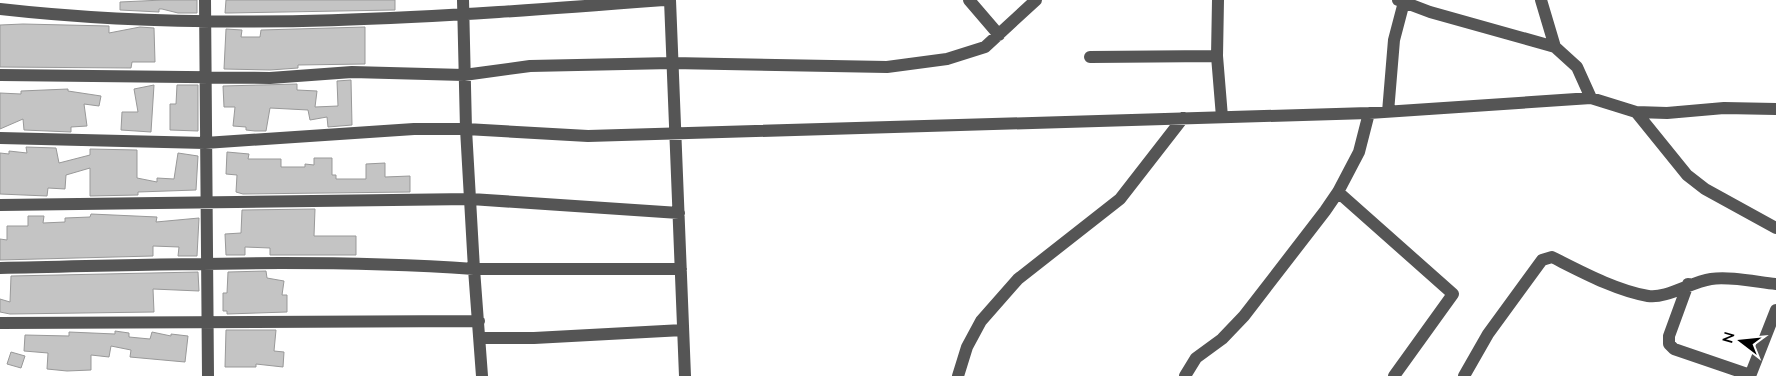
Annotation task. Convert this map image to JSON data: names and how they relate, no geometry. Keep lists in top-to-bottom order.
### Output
{
  "north": "left"
}
